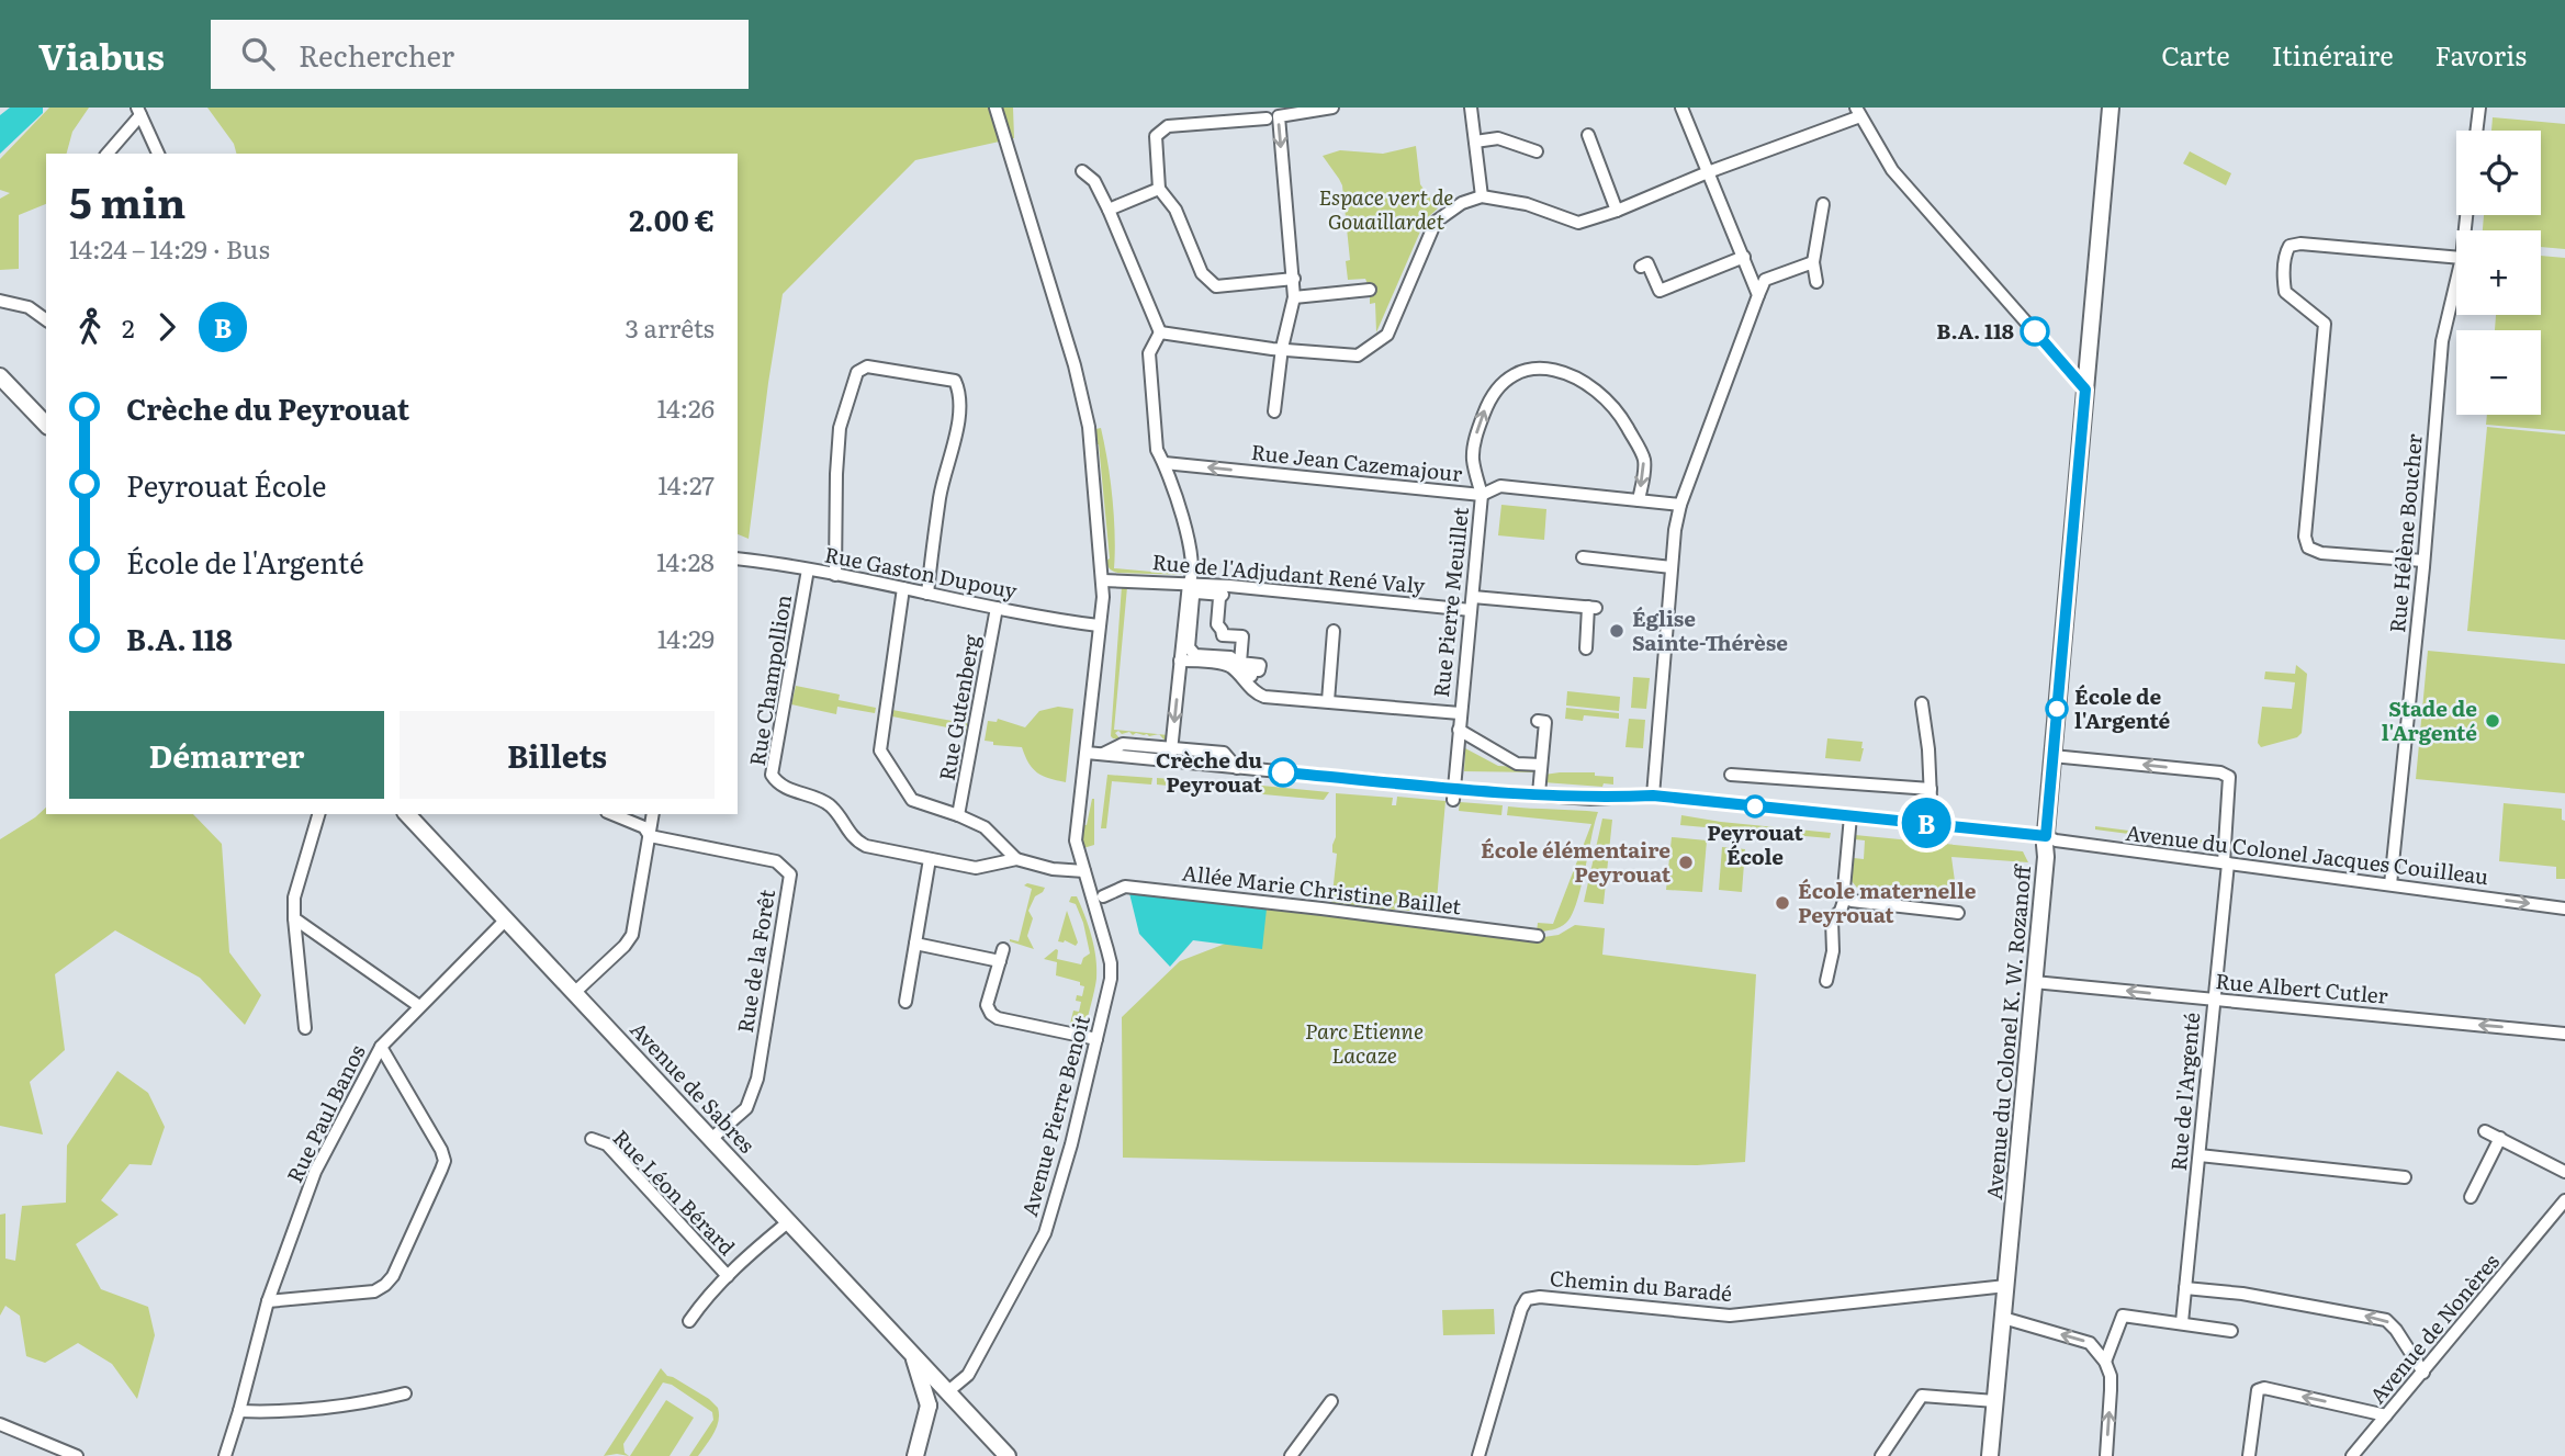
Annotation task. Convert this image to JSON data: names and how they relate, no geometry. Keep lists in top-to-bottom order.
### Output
{
  "streets": {
    "street": [
      "Rue Jean Cazemajour",
      "Rue Hélène Boucher",
      "Rue Gaston Dupouy",
      "Rue de l'Adjudant René Valy",
      "Rue Pierre Meuillet",
      "Rue Champollion",
      "Rue Gutenberg",
      "Avenue du Colonel Jacques Couilleau",
      "Allée Marie Christine Baillet",
      "Rue de la Forêt",
      "Rue Albert Cutler",
      "Avenue du Colonel K. W. Rozanoff",
      "Avenue de Sabres",
      "Rue de l'Argenté",
      "Rue Paul Banos",
      "Avenue Pierre Benoit",
      "Rue Léon Bérard",
      "Chemin du Baradé",
      "Avenue de Nonères"
    ]
  },
  "crossings": [
    ["Rue Jean Cazemajour", "Rue Pierre Meuillet"],
    ["Rue Hélène Boucher", "Avenue du Colonel Jacques Couilleau"],
    ["Rue Gaston Dupouy", "Rue Champollion"],
    ["Rue Gaston Dupouy", "Rue Gutenberg"],
    ["Rue Gaston Dupouy", "Avenue Pierre Benoit"],
    ["Rue de l'Adjudant René Valy", "Rue Pierre Meuillet"],
    ["Rue de l'Adjudant René Valy", "Avenue Pierre Benoit"],
    ["Rue Pierre Meuillet", "Avenue du Colonel Jacques Couilleau"],
    ["Rue Champollion", "Avenue Pierre Benoit"],
    ["Avenue du Colonel Jacques Couilleau", "Avenue du Colonel K. W. Rozanoff"],
    ["Avenue du Colonel Jacques Couilleau", "Rue de l'Argenté"],
    ["Avenue du Colonel Jacques Couilleau", "Avenue Pierre Benoit"],
    ["Rue de la Forêt", "Avenue de Sabres"],
    ["Rue Albert Cutler", "Avenue du Colonel K. W. Rozanoff"],
    ["Rue Albert Cutler", "Rue de l'Argenté"],
    ["Avenue du Colonel K. W. Rozanoff", "Rue de l'Argenté"],
    ["Avenue du Colonel K. W. Rozanoff", "Chemin du Baradé"],
    ["Avenue de Sabres", "Rue Paul Banos"],
    ["Avenue de Sabres", "Avenue Pierre Benoit"]
  ],
  "one_way": ["Rue Jean Cazemajour", "Rue Albert Cutler"],
  "parks": ["Espace vert de Gouaillardet", "Parc Etienne Lacaze"],
  "places": [
    "B.A. 118",
    "Église Sainte-Thérèse",
    "École de l'Argenté",
    "Stade de l'Argenté",
    "Crèche du Peyrouat",
    "Peyrouat École",
    "École élémentaire Peyrouat",
    "École maternelle Peyrouat"
  ],
  "lines": ["bus line B"],
  "page": {
    "header": "Viabus",
    "search": "Rechercher",
    "nav": ["Carte", "Itinéraire", "Favoris"],
    "on_map": "B",
    "map_buttons": ["+", "−"],
    "heading": ["5 min", "14:24 – 14:29 · Bus", "2.00 €"],
    "legs": ["2", "B", "3 arrêts"],
    "list": [
      {
        "name": "Crèche du Peyrouat",
        "value": "14:26"
      },
      {
        "name": "Peyrouat École",
        "value": "14:27"
      },
      {
        "name": "École de l'Argenté",
        "value": "14:28"
      },
      {
        "name": "B.A. 118",
        "value": "14:29"
      }
    ],
    "buttons": ["Démarrer", "Billets"]
  }
}
